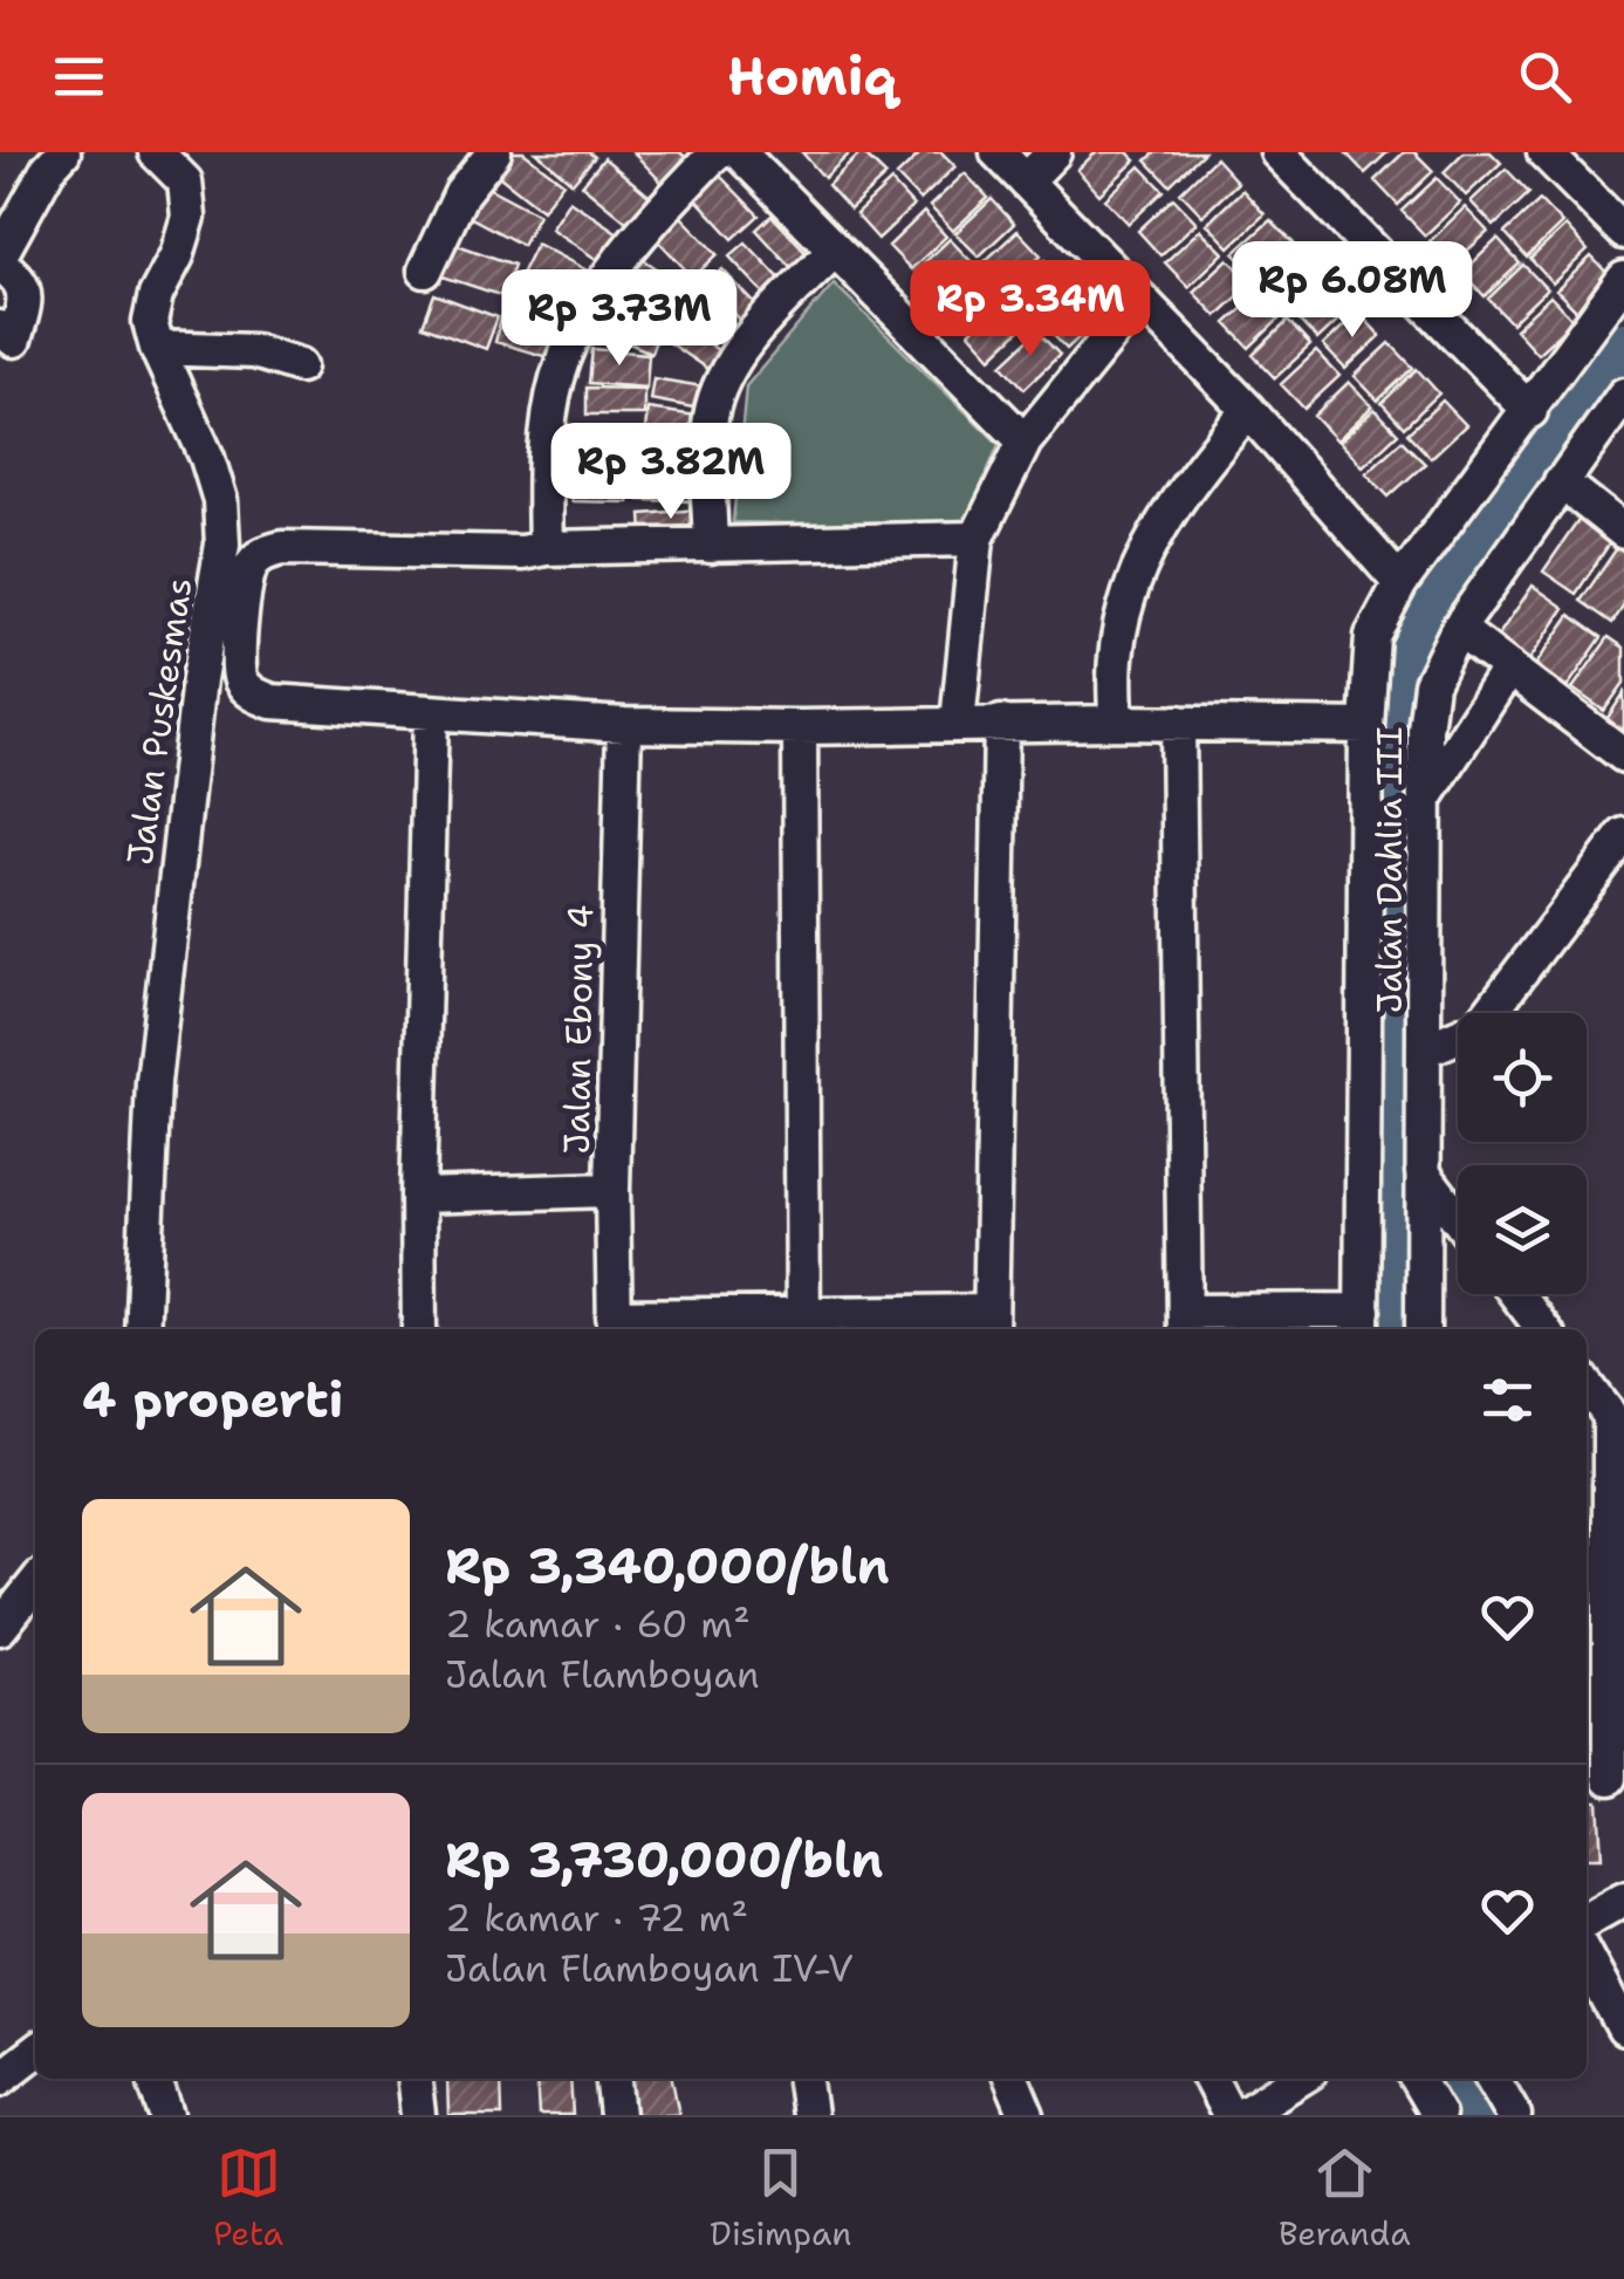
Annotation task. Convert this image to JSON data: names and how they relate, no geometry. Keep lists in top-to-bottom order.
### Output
{
  "streets": {
    "street": ["Jalan Puskesmas", "Jalan Dahlia III", "Jalan Ebony 4"]
  },
  "page": {
    "header": "Homiq",
    "price": [
      "Rp 6.08M",
      "Rp 3.34M",
      "Rp 3.73M",
      "Rp 3.82M"
    ],
    "heading": "4 properti",
    "list": [
      {
        "name": "Rp 3,340,000/bln",
        "note": "2 kamar · 60 m² · Jalan Flamboyan"
      },
      {
        "name": "Rp 3,730,000/bln",
        "note": "2 kamar · 72 m² · Jalan Flamboyan IV-V"
      }
    ],
    "tabs": ["Peta", "Disimpan", "Beranda"]
  }
}
